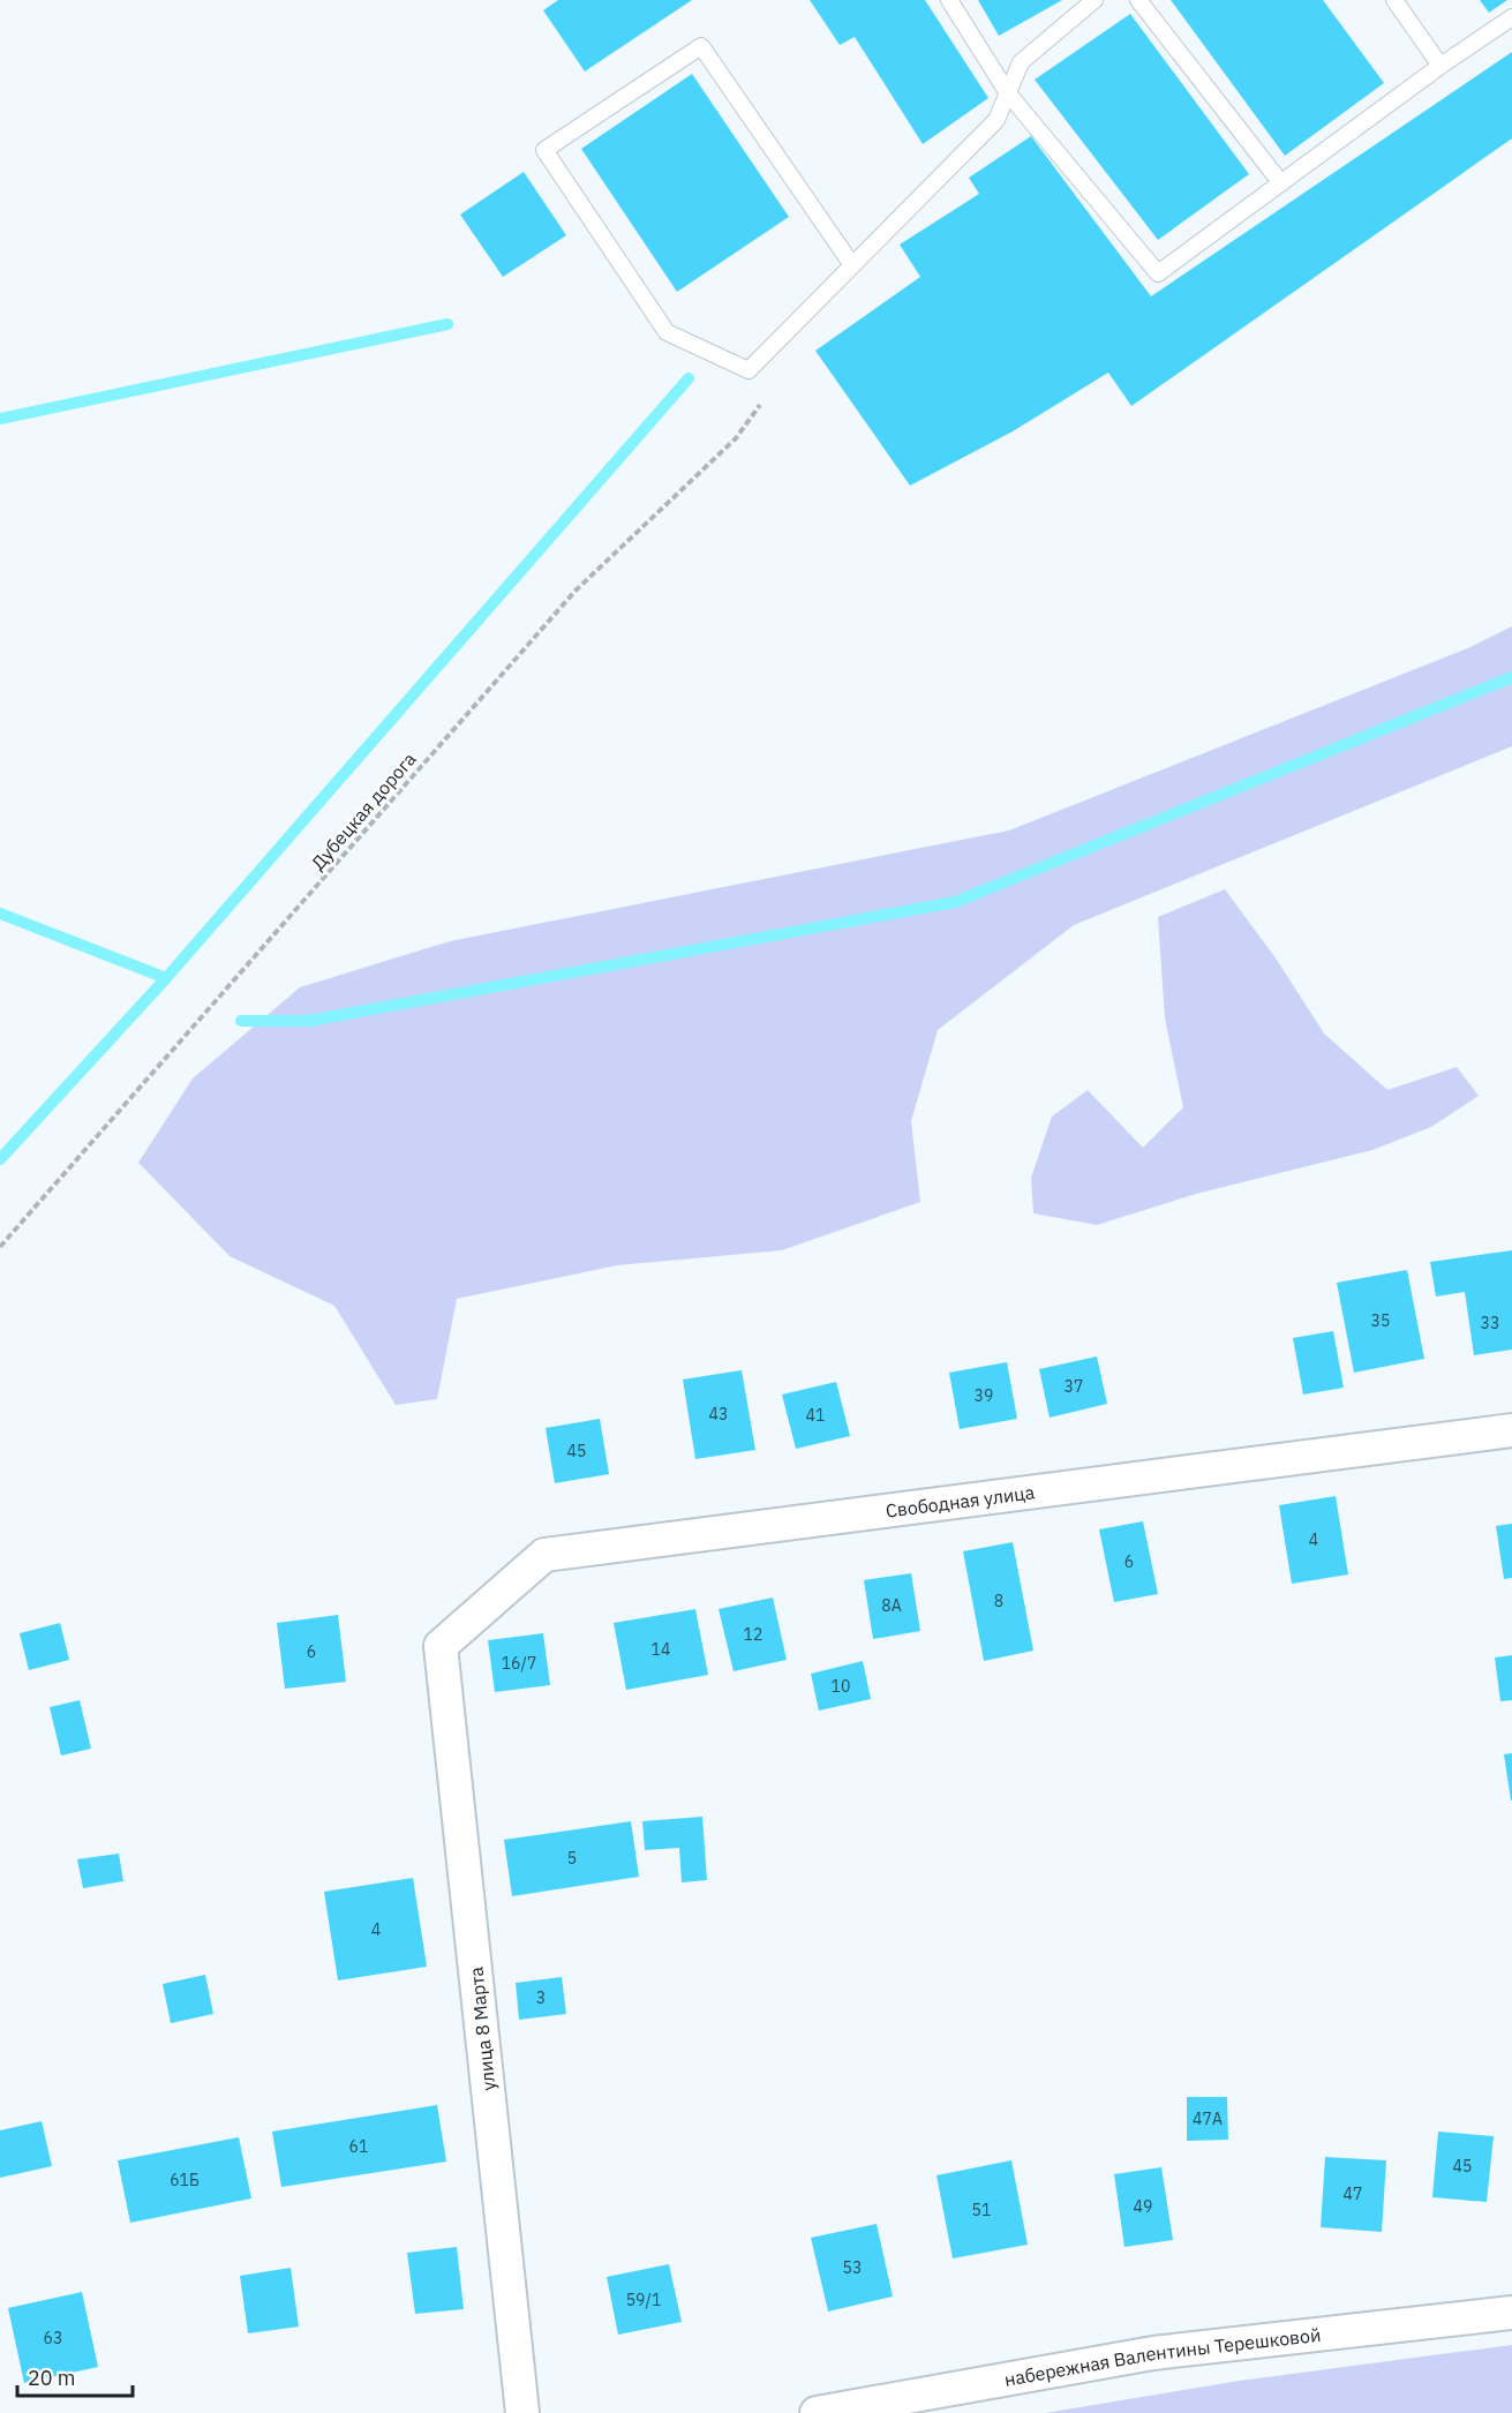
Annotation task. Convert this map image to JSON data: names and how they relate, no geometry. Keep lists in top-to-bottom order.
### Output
{
  "streets": {
    "street": ["Свободная улица", "улица 8 Марта", "набережная Валентины Терешковой"],
    "path": ["Дубецкая дорога"]
  },
  "crossings": [
    ["Свободная улица", "улица 8 Марта"]
  ],
  "house_numbers": [
    "35",
    "33",
    "37",
    "39",
    "43",
    "41",
    "45",
    "4",
    "6",
    "8",
    "8А",
    "12",
    "14",
    "6",
    "16/7",
    "10",
    "5",
    "4",
    "3",
    "47А",
    "61",
    "45",
    "61Б",
    "47",
    "49",
    "51",
    "53",
    "59/1",
    "63"
  ],
  "scale_bar": "20 m"
}
